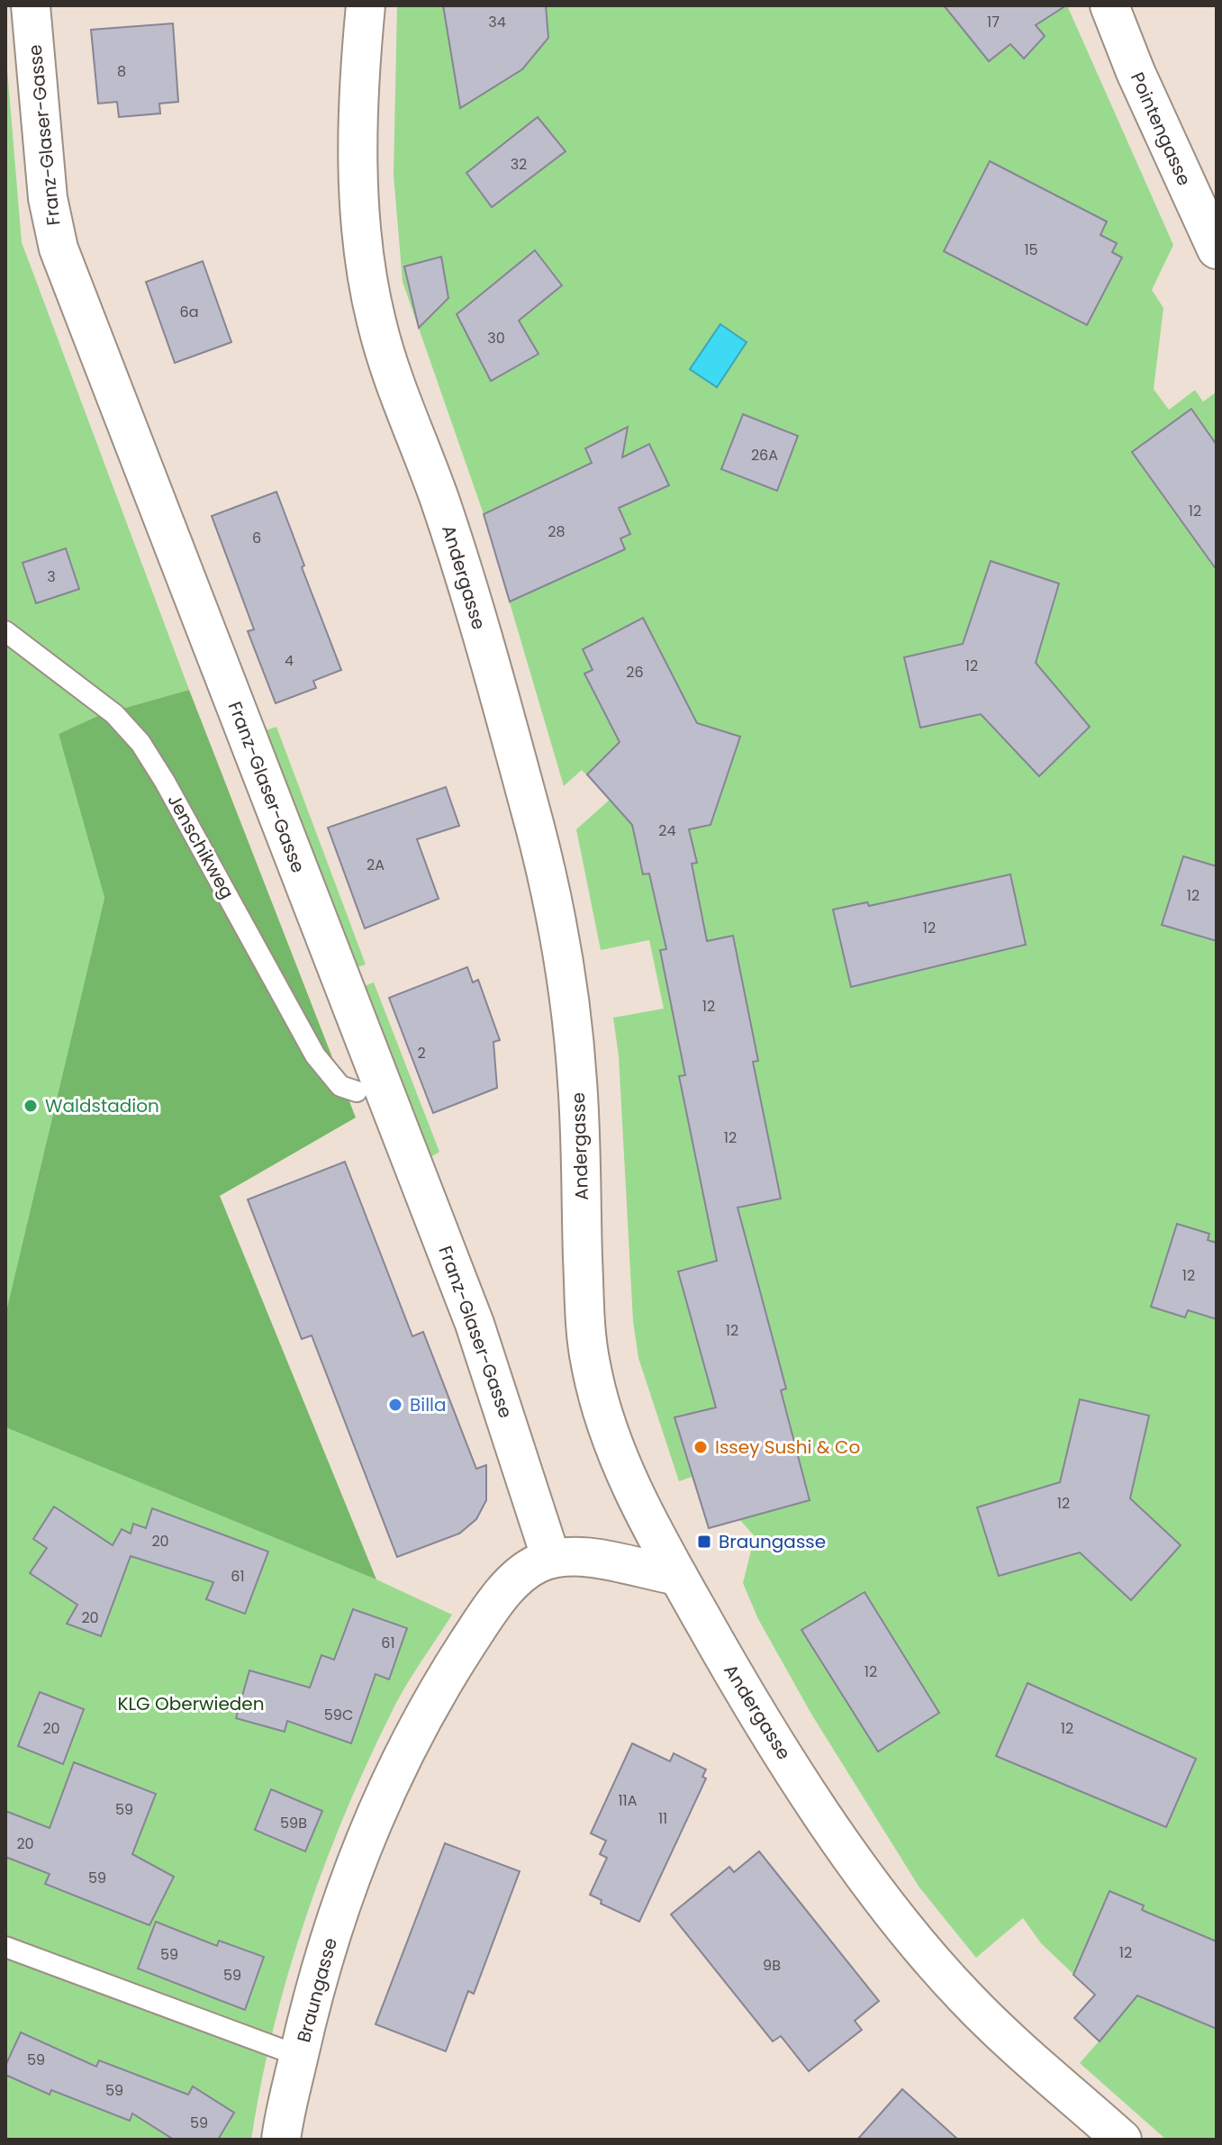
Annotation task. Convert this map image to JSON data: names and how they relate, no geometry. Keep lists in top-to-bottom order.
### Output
{
  "streets": {
    "street": [
      "Pointengasse",
      "Franz-Glaser-Gasse",
      "Andergasse",
      "Braungasse"
    ],
    "lane": ["Jenschikweg"]
  },
  "crossings": [
    ["Franz-Glaser-Gasse", "Braungasse"],
    ["Andergasse", "Braungasse"]
  ],
  "parks": ["KLG Oberwieden"],
  "places": {
    "other": ["Waldstadion", "Billa", "Issey Sushi & Co"],
    "transit": ["Braungasse"]
  },
  "house_numbers": [
    "34",
    "17",
    "8",
    "32",
    "15",
    "6a",
    "30",
    "26A",
    "12",
    "28",
    "6",
    "3",
    "4",
    "12",
    "26",
    "24",
    "2A",
    "12",
    "12",
    "12",
    "2",
    "12",
    "12",
    "12",
    "12",
    "20",
    "61",
    "20",
    "61",
    "12",
    "59C",
    "20",
    "12",
    "11A",
    "59",
    "11",
    "59B",
    "20",
    "59",
    "12",
    "59",
    "9B",
    "59",
    "59",
    "59",
    "59"
  ]
}
